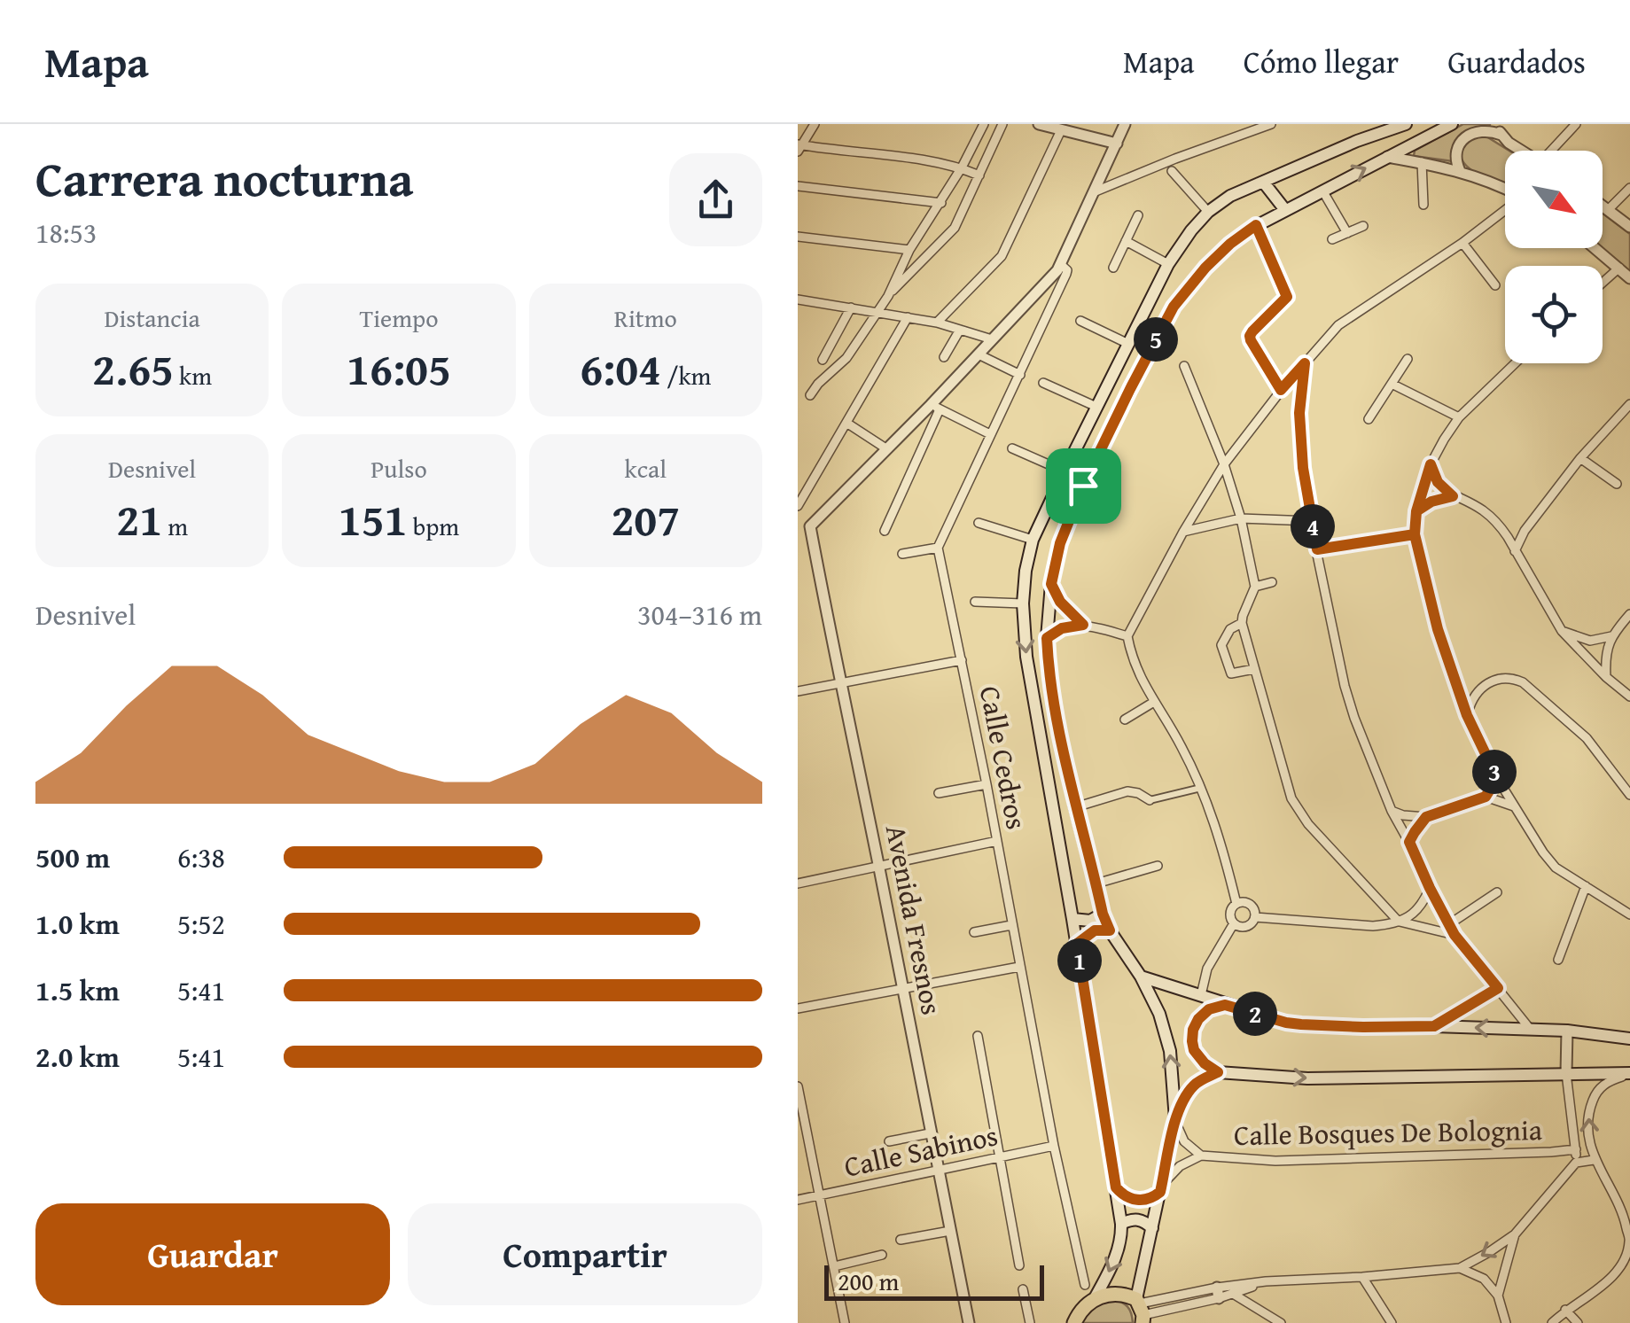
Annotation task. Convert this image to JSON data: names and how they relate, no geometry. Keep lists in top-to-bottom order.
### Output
{
  "streets": {
    "street": [
      "Calle Cedros",
      "Avenida Fresnos",
      "Calle Bosques De Bolognia",
      "Calle Sabinos"
    ]
  },
  "crossings": [
    ["Calle Cedros", "Calle Sabinos"],
    ["Avenida Fresnos", "Calle Sabinos"]
  ],
  "scale_bar": "200 m",
  "north": "bottom right",
  "page": {
    "header": "Mapa",
    "nav": ["Mapa", "Cómo llegar", "Guardados"],
    "heading": ["Carrera nocturna", "18:53"],
    "stats": [
      ["Distancia", "2.65 km"],
      ["Tiempo", "16:05"],
      ["Ritmo", "6:04 /km"],
      ["Desnivel", "21 m"],
      ["Pulso", "151 bpm"],
      ["kcal", "207"]
    ],
    "pins": [
      "5",
      "4",
      "3",
      "1",
      "2"
    ],
    "chart": ["Desnivel", "304–316 m"],
    "list": [
      {
        "name": "500 m",
        "note": "6:38"
      },
      {
        "name": "1.0 km",
        "note": "5:52"
      },
      {
        "name": "1.5 km",
        "note": "5:41"
      },
      {
        "name": "2.0 km",
        "note": "5:41"
      }
    ],
    "buttons": ["Guardar", "Compartir"],
    "scale": "200 m"
  }
}
